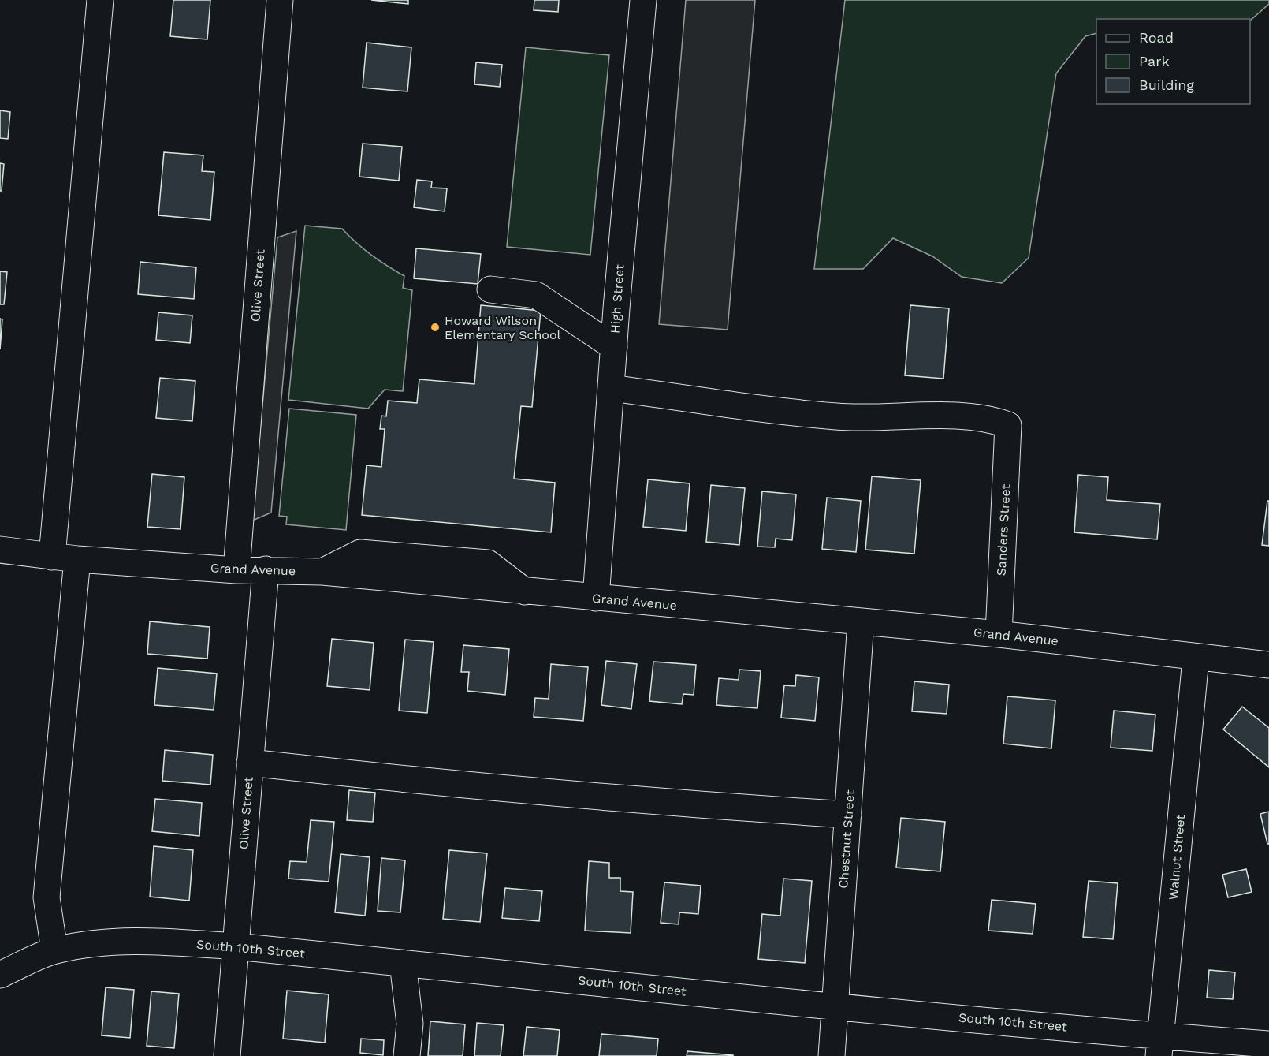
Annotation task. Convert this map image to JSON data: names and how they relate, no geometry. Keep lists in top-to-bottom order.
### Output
{
  "streets": {
    "street": [
      "Olive Street",
      "High Street",
      "Sanders Street",
      "Grand Avenue",
      "Chestnut Street",
      "Walnut Street",
      "South 10th Street"
    ]
  },
  "crossings": [
    ["Olive Street", "Grand Avenue"],
    ["Olive Street", "South 10th Street"],
    ["High Street", "Sanders Street"],
    ["High Street", "Grand Avenue"],
    ["Sanders Street", "Grand Avenue"],
    ["Grand Avenue", "Chestnut Street"],
    ["Grand Avenue", "Walnut Street"],
    ["Chestnut Street", "South 10th Street"],
    ["Walnut Street", "South 10th Street"]
  ],
  "places": ["Howard Wilson Elementary School"],
  "legend": ["Road", "Park", "Building"]
}
